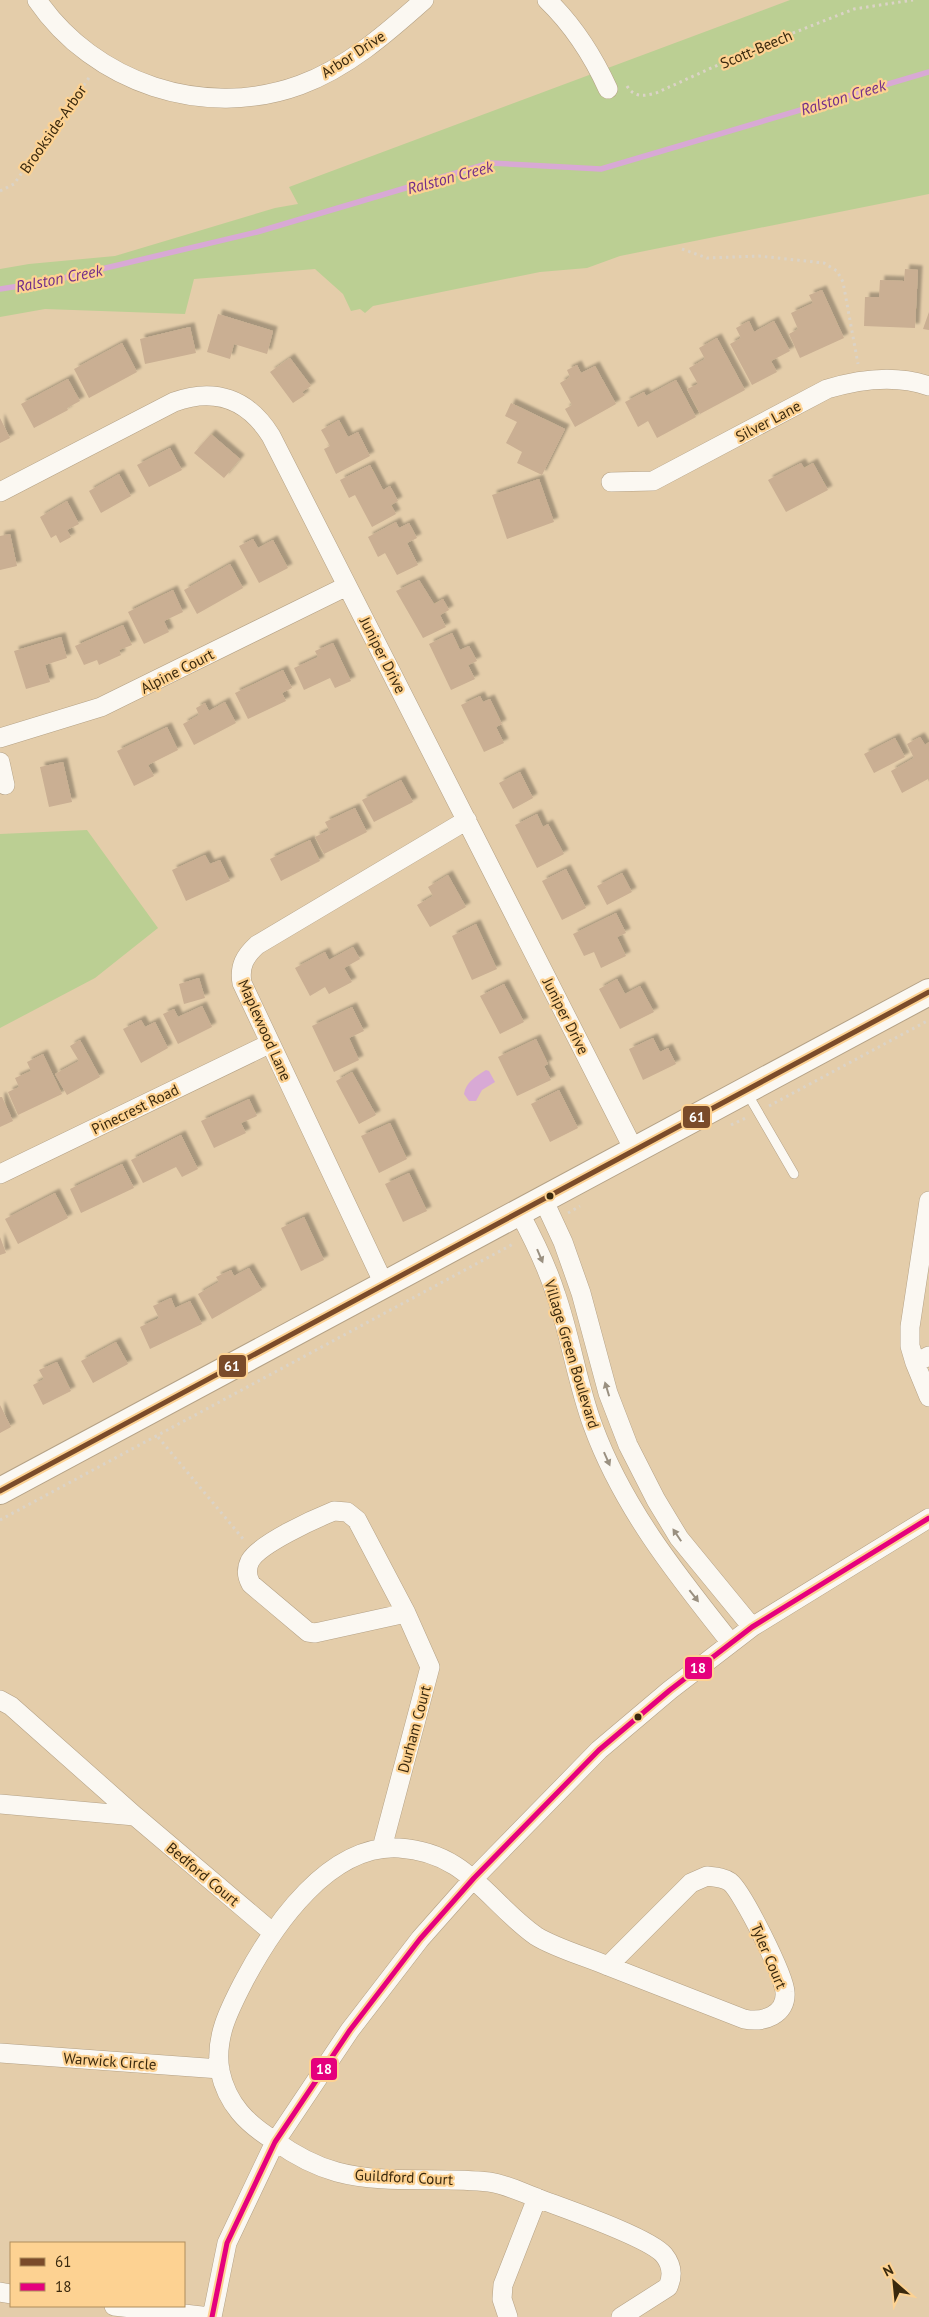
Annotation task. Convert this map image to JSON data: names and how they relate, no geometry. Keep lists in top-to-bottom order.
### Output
{
  "streets": {
    "street": [
      "Arbor Drive",
      "Silver Lane",
      "Juniper Drive",
      "Alpine Court",
      "Maplewood Lane",
      "Pinecrest Road",
      "Village Green Boulevard",
      "Durham Court",
      "Bedford Court",
      "Tyler Court",
      "Warwick Circle",
      "Guildford Court"
    ],
    "path": ["Scott-Beech", "Brookside-Arbor"]
  },
  "crossings": [
    ["Arbor Drive", "Brookside-Arbor"],
    ["Juniper Drive", "Alpine Court"],
    ["Juniper Drive", "Maplewood Lane"],
    ["Maplewood Lane", "Pinecrest Road"],
    ["Durham Court", "Tyler Court"],
    ["Durham Court", "Guildford Court"],
    ["Bedford Court", "Guildford Court"],
    ["Tyler Court", "Guildford Court"],
    ["Warwick Circle", "Guildford Court"]
  ],
  "water": ["Ralston Creek"],
  "lines": ["transit line 61", "transit line 18"],
  "legend": ["61", "18"],
  "north": "top left"
}
